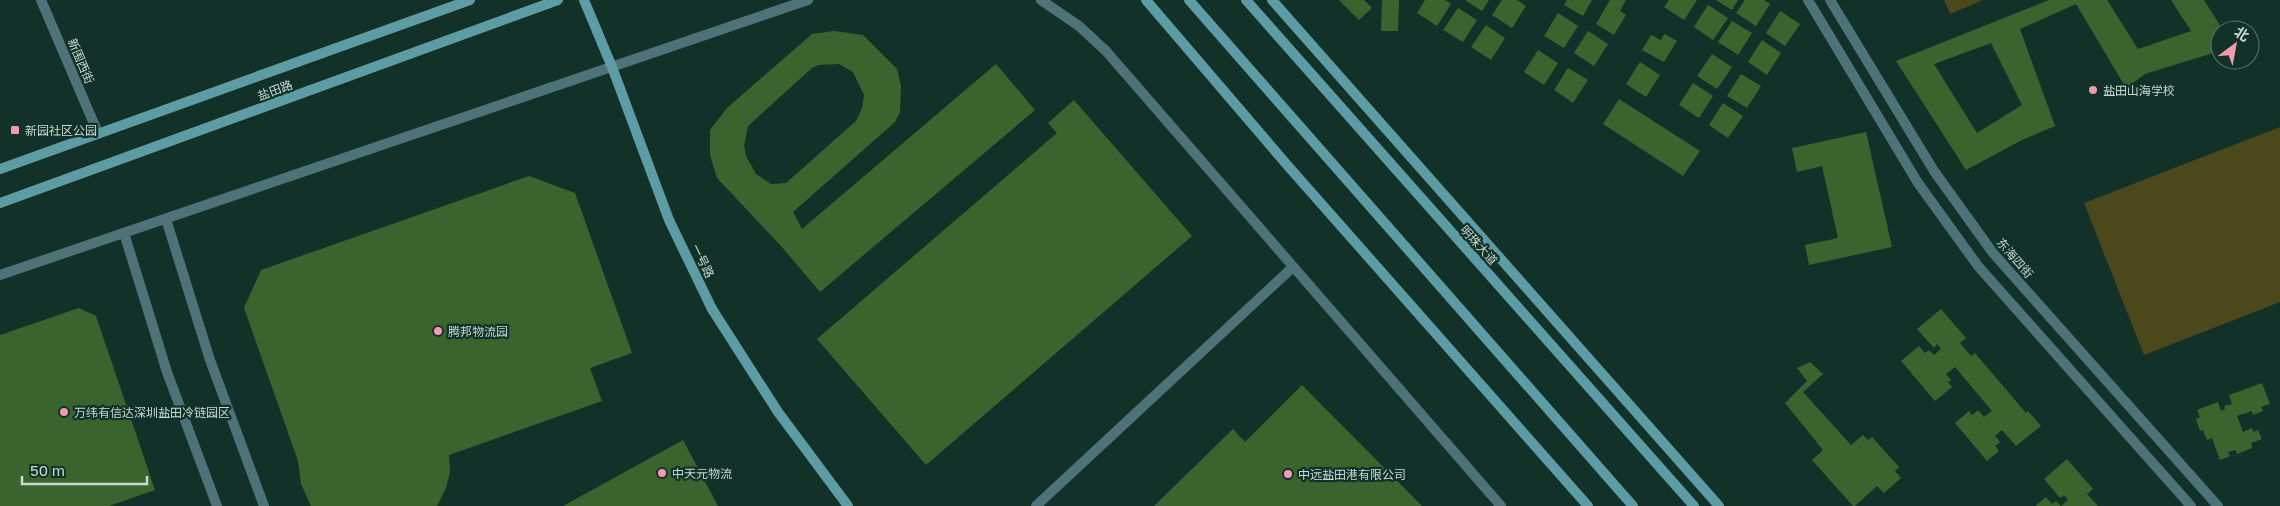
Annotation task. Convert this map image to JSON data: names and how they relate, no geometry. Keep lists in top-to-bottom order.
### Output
{
  "streets": {
    "street": [
      "新围西街",
      "盐田路",
      "明珠大道",
      "东海四街",
      "一号路"
    ]
  },
  "crossings": [
    ["新围西街", "盐田路"]
  ],
  "places": {
    "other": [
      "盐田山海学校",
      "腾邦物流园",
      "万纬有信达深圳盐田冷链园区",
      "中天元物流",
      "中远盐田港有限公司"
    ],
    "transit": ["新园社区公园"]
  },
  "scale_bar": "50 m",
  "north": "top right"
}
